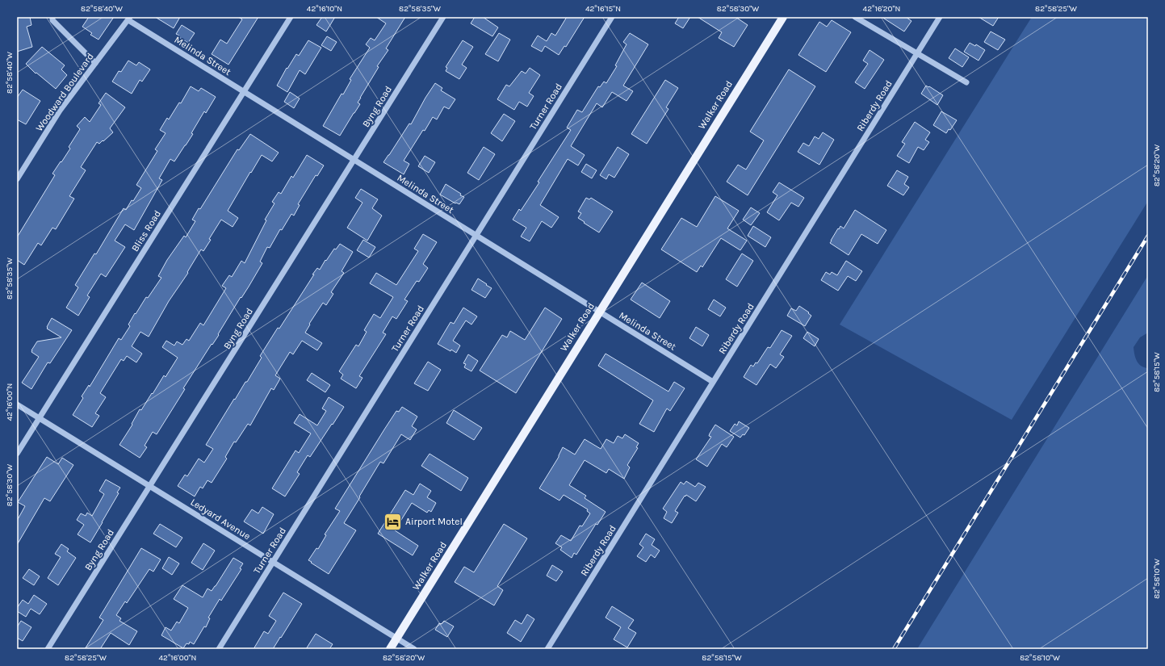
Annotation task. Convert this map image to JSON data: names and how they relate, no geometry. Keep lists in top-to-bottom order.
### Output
{
  "streets": {
    "main road": ["Walker Road"],
    "street": [
      "Melinda Street",
      "Woodward Boulevard",
      "Riberdy Road",
      "Byng Road",
      "Turner Road",
      "Bliss Road",
      "Ledyard Avenue"
    ]
  },
  "crossings": [
    ["Melinda Street", "Woodward Boulevard"],
    ["Melinda Street", "Walker Road"],
    ["Melinda Street", "Riberdy Road"],
    ["Melinda Street", "Byng Road"],
    ["Melinda Street", "Turner Road"],
    ["Melinda Street", "Bliss Road"],
    ["Walker Road", "Ledyard Avenue"],
    ["Byng Road", "Ledyard Avenue"],
    ["Turner Road", "Ledyard Avenue"],
    ["Bliss Road", "Ledyard Avenue"]
  ],
  "places": {
    "hotel": ["Airport Motel"]
  },
  "coordinates": [
    "82°58'40\"W",
    "42°16'10\"N",
    "82°58'35\"W",
    "42°16'15\"N",
    "82°58'30\"W",
    "42°16'20\"N",
    "82°58'25\"W",
    "82°58'20\"W",
    "82°58'15\"W",
    "42°16'00\"N",
    "82°58'10\"W"
  ]
}
